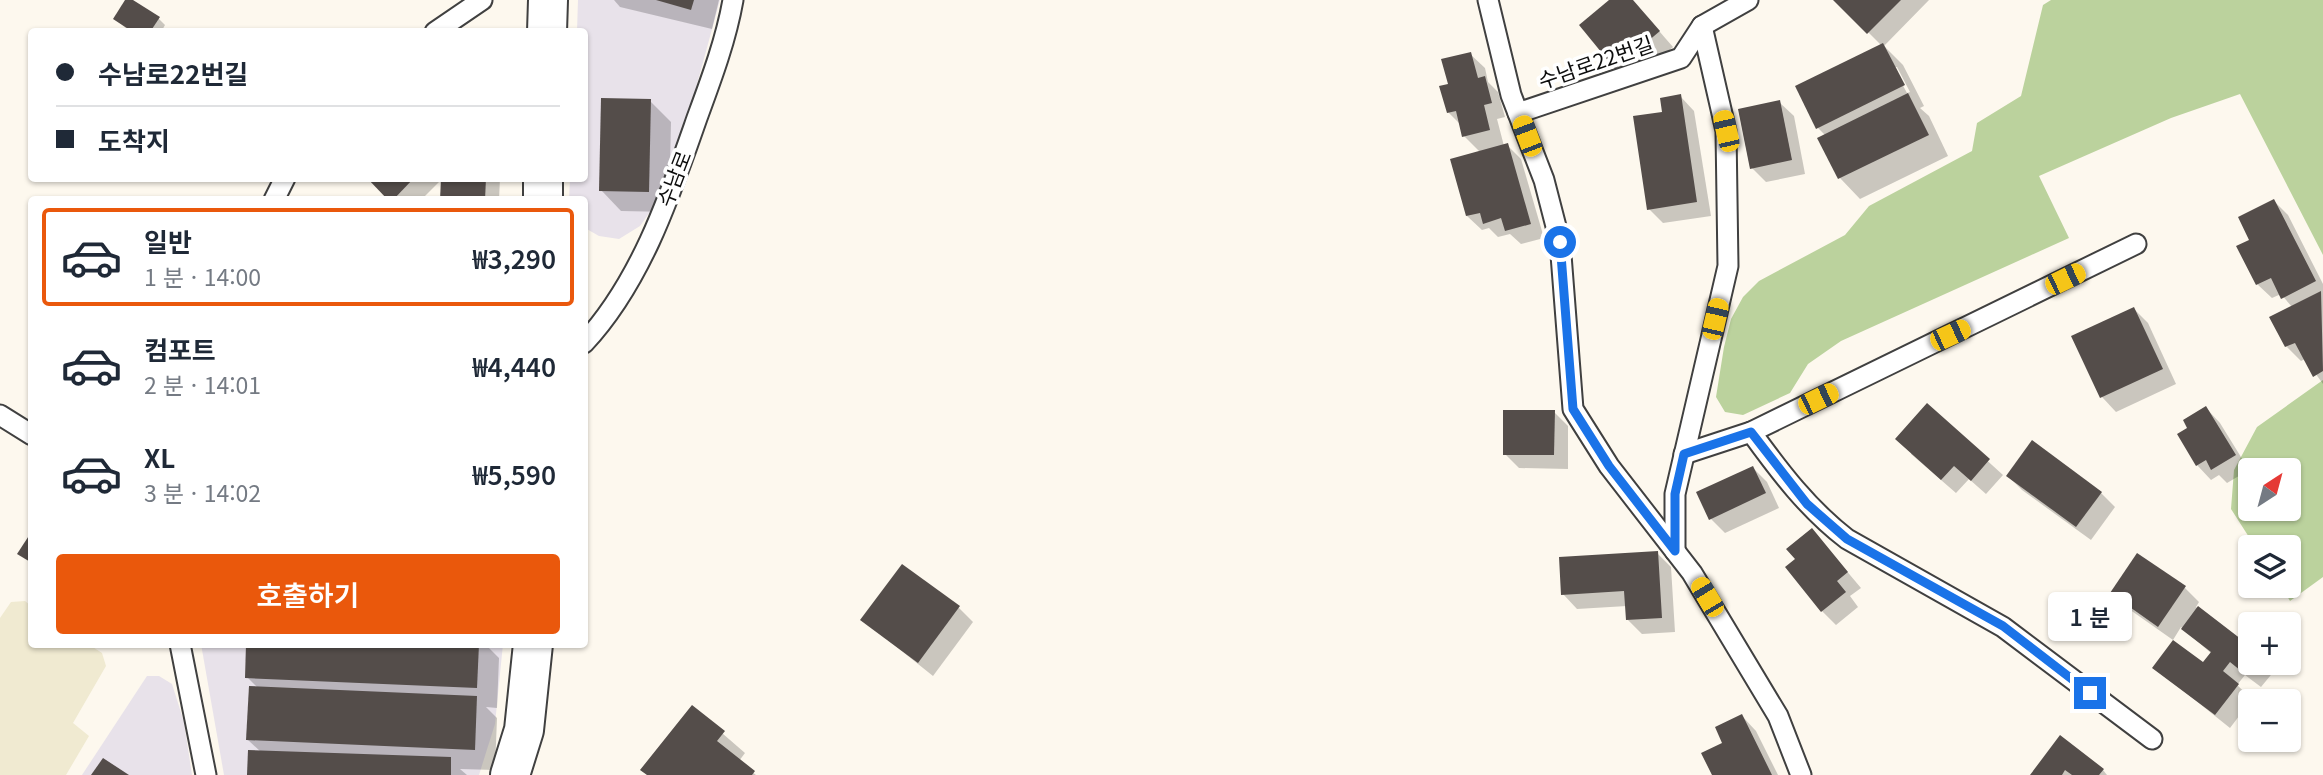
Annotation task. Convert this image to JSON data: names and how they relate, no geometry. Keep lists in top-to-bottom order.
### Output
{
  "streets": {
    "lane": ["수남로22번길", "수남로"]
  },
  "north": "top right",
  "page": {
    "banner": ["수남로22번길", "도착지"],
    "list": [
      {
        "name": "일반",
        "note": "1 분 · 14:00",
        "value": "₩3,290"
      },
      {
        "name": "컴포트",
        "note": "2 분 · 14:01",
        "value": "₩4,440"
      },
      {
        "name": "XL",
        "note": "3 분 · 14:02",
        "value": "₩5,590"
      }
    ],
    "map_buttons": ["+", "−"],
    "buttons": "호출하기",
    "bubble": "1 분"
  }
}
